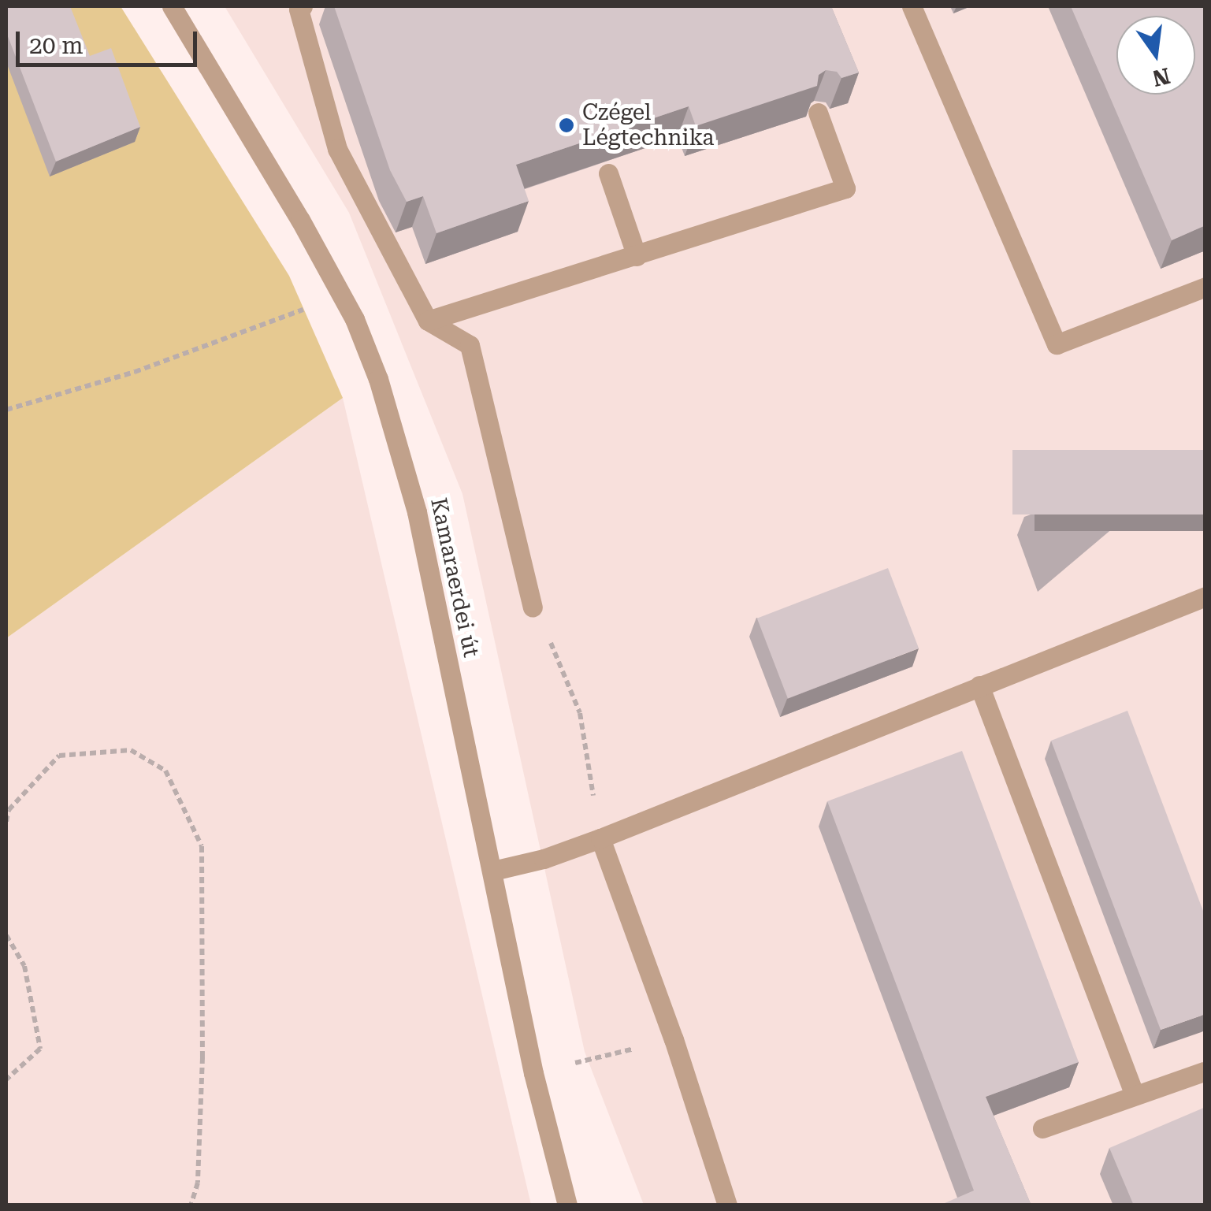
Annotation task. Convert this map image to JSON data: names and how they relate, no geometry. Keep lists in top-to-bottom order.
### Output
{
  "streets": {
    "street": ["Kamaraerdei út"]
  },
  "places": ["Czégel Légtechnika"],
  "scale_bar": "20 m",
  "north": "bottom"
}
